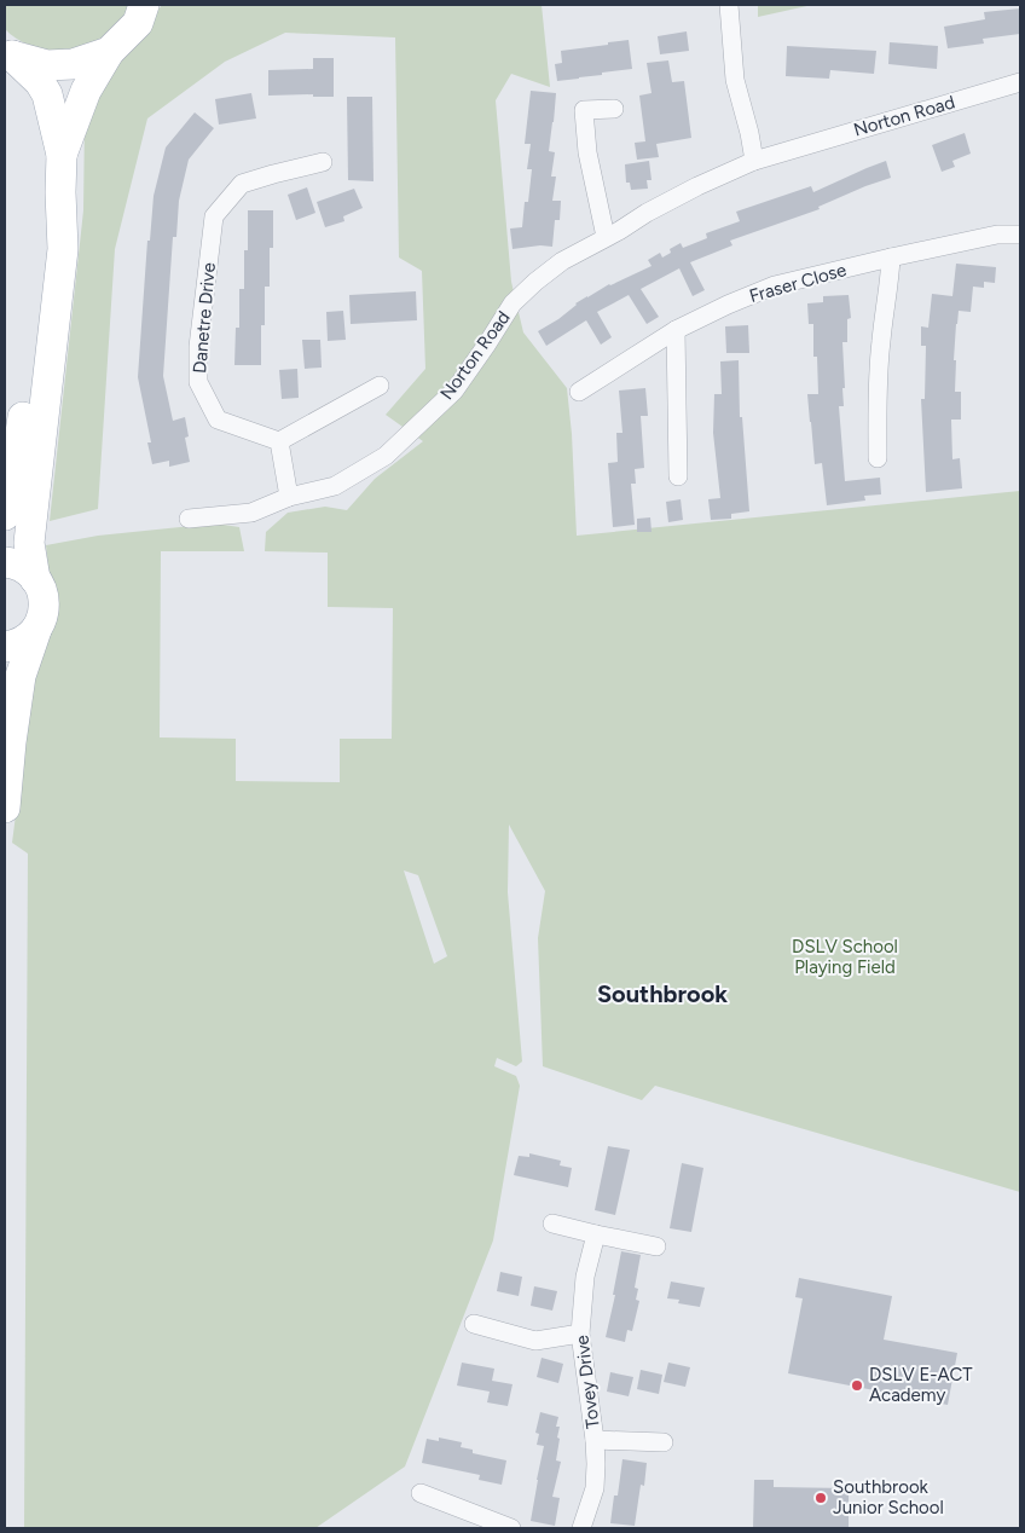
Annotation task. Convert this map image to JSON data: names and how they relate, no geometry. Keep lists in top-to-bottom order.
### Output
{
  "streets": {
    "street": [
      "Norton Road",
      "Fraser Close",
      "Danetre Drive",
      "Tovey Drive"
    ]
  },
  "districts": ["Southbrook"],
  "parks": ["DSLV School Playing Field"],
  "places": ["DSLV E-ACT Academy", "Southbrook Junior School"]
}
